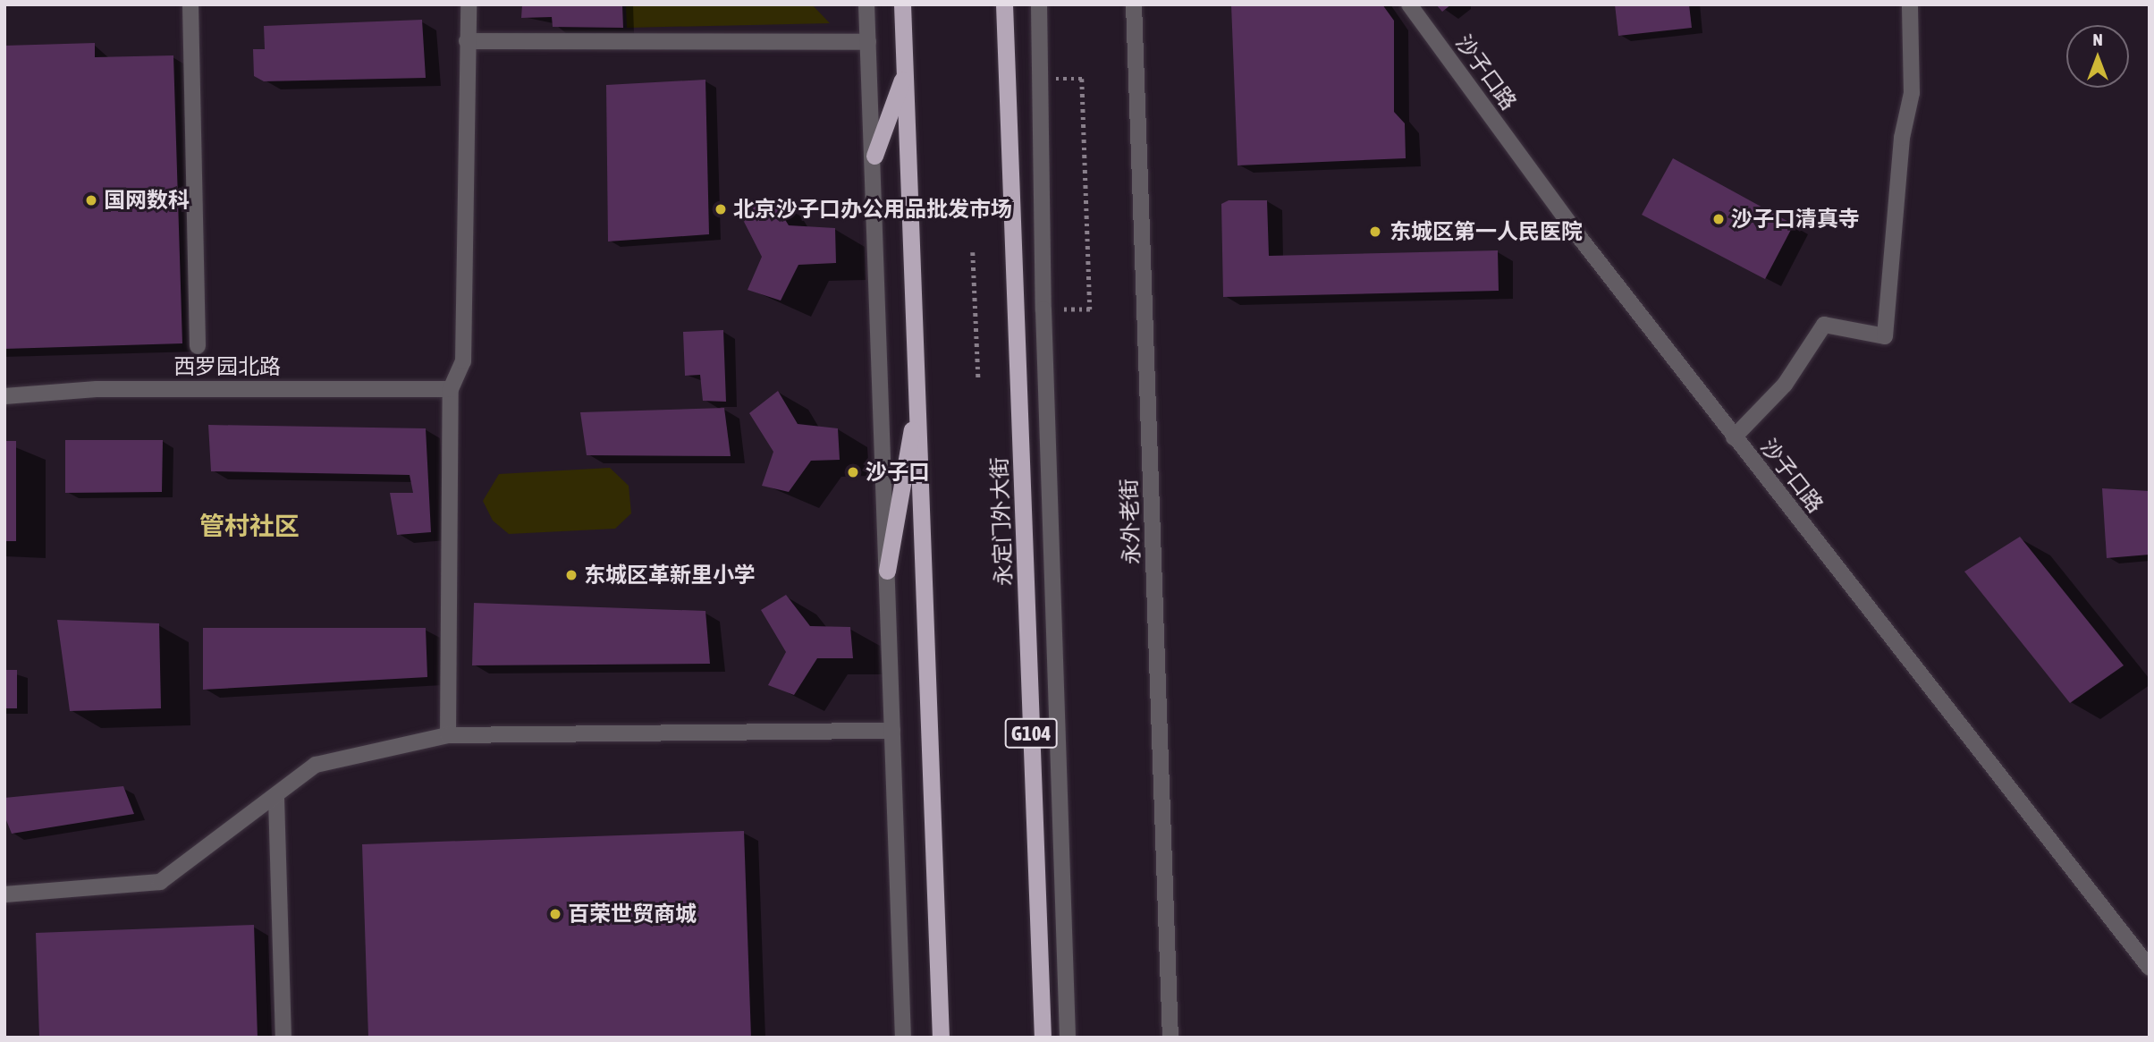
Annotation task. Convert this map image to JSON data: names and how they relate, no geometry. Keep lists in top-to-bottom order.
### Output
{
  "streets": {
    "highway": ["永定门外大街", "G104"],
    "street": ["沙子口路", "西罗园北路", "永外老街"]
  },
  "districts": ["管村社区"],
  "places": [
    "国网数科",
    "北京沙子口办公用品批发市场",
    "沙子口清真寺",
    "东城区第一人民医院",
    "沙子口",
    "东城区革新里小学",
    "百荣世贸商城"
  ],
  "north": "top"
}
